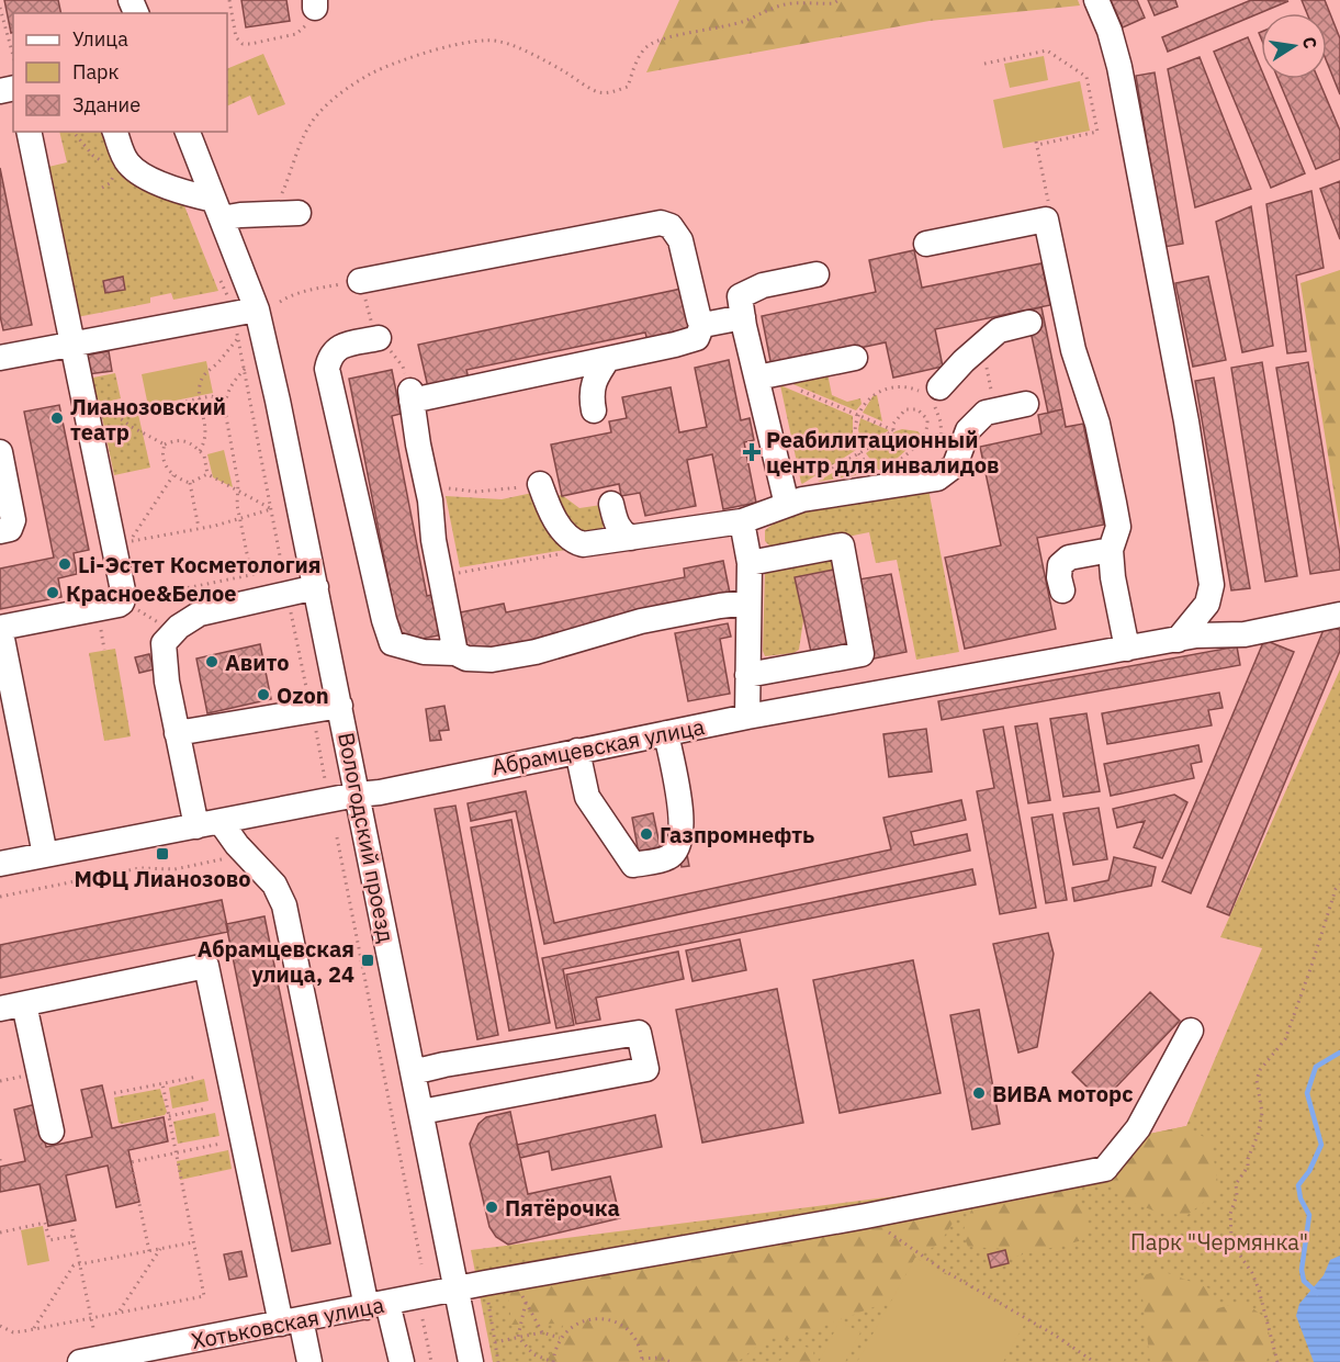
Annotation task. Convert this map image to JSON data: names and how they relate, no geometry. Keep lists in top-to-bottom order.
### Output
{
  "streets": {
    "street": ["Абрамцевская улица", "Вологодский проезд", "Хотьковская улица"]
  },
  "crossings": [
    ["Абрамцевская улица", "Вологодский проезд"],
    ["Вологодский проезд", "Хотьковская улица"]
  ],
  "parks": ["Парк \"Чермянка\""],
  "places": {
    "other": [
      "Лианозовский театр",
      "Li-Эстет Косметология",
      "Красное&Белое",
      "Авито",
      "Ozon",
      "Газпромнефть",
      "ВИВА моторс",
      "Пятёрочка"
    ],
    "health": ["Реабилитационный центр для инвалидов"],
    "transit": ["МФЦ Лианозово", "Абрамцевская улица, 24"]
  },
  "legend": ["Улица", "Парк", "Здание"],
  "north": "right"
}
